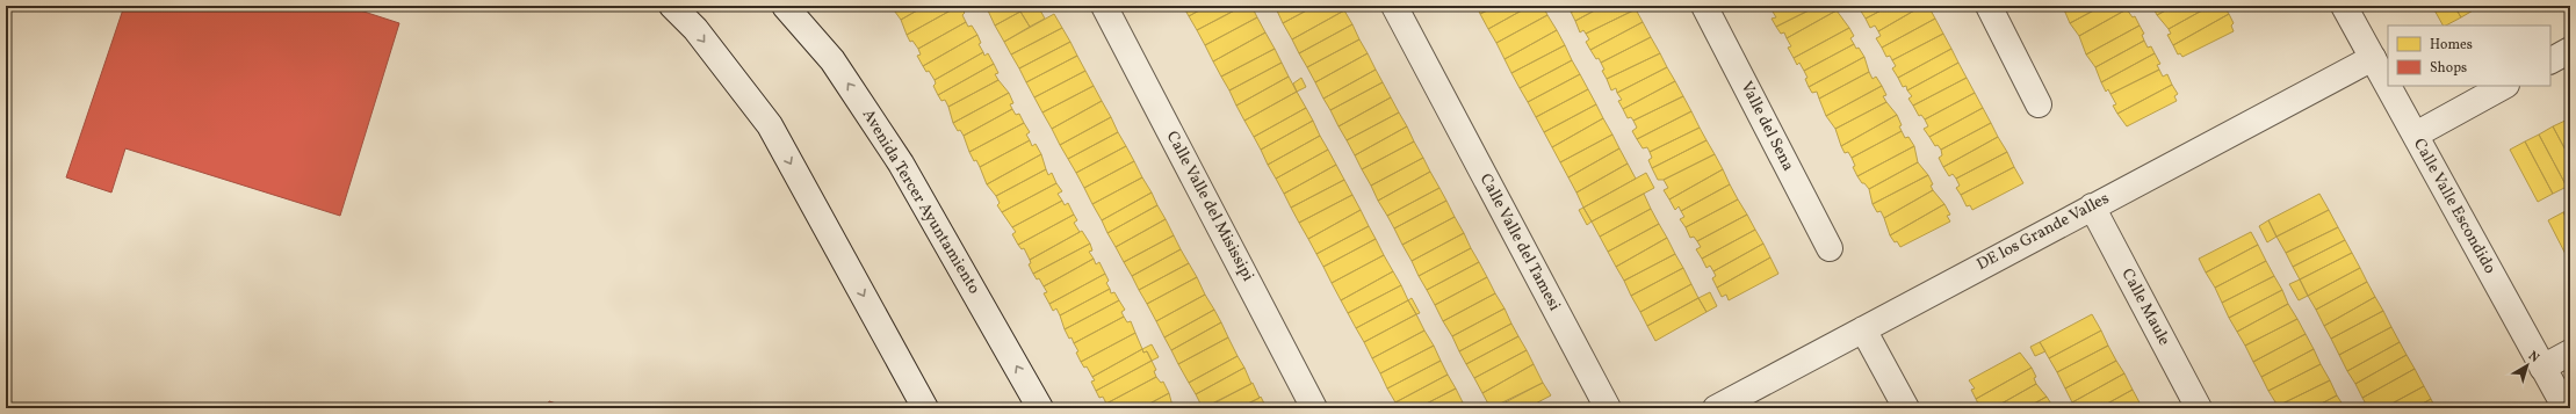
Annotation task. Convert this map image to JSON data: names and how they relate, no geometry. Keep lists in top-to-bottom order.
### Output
{
  "streets": {
    "street": [
      "Valle del Sena",
      "Avenida Tercer Ayuntamiento",
      "Calle Valle del Misissipi",
      "Calle Valle Escondido",
      "DE los Grande Valles",
      "Calle Valle del Tamesi",
      "Calle Maule"
    ]
  },
  "crossings": [
    ["Calle Valle Escondido", "DE los Grande Valles"],
    ["DE los Grande Valles", "Calle Maule"]
  ],
  "legend": ["Homes", "Shops"],
  "north": "top right"
}
